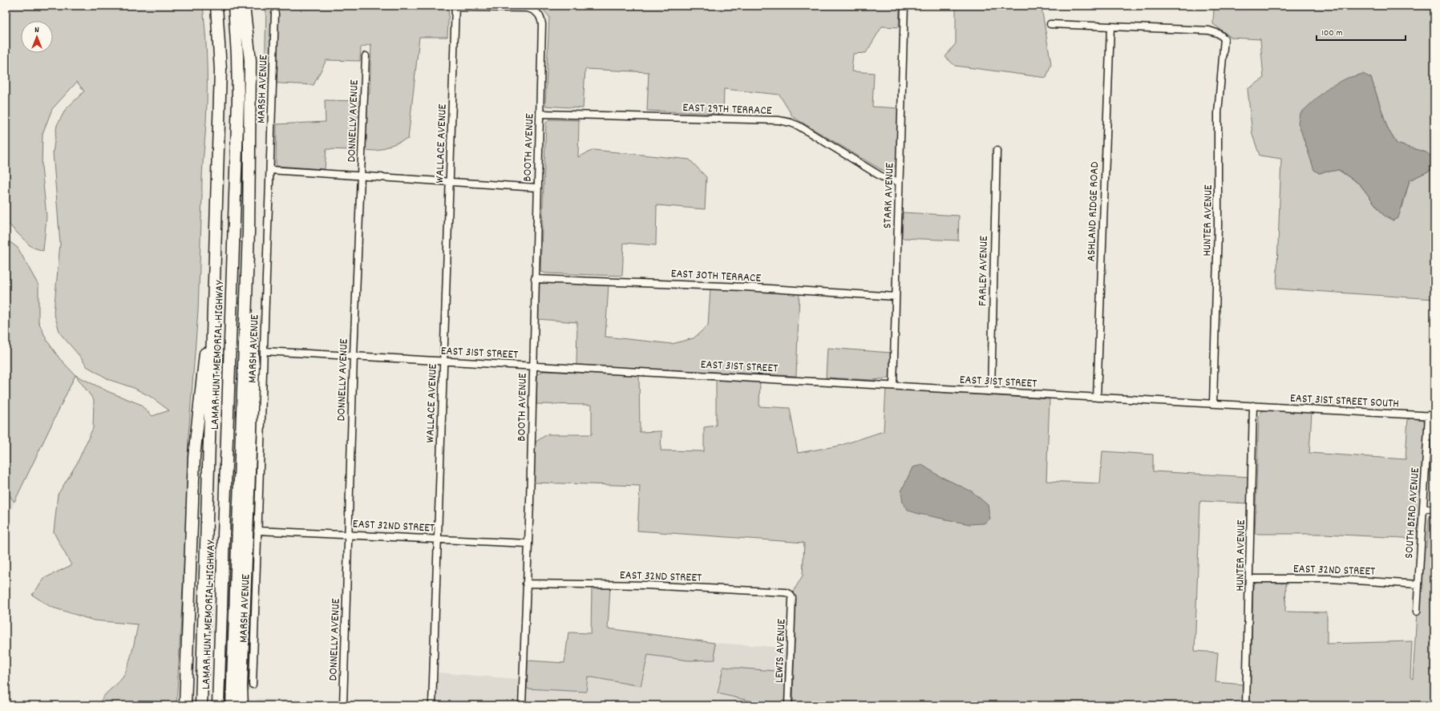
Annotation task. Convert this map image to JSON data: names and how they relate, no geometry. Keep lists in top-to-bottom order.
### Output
{
  "streets": {
    "highway": ["LAMAR HUNT MEMORIAL HIGHWAY"],
    "street": [
      "MARSH AVENUE",
      "EAST 29TH TERRACE",
      "DONNELLY AVENUE",
      "WALLACE AVENUE",
      "BOOTH AVENUE",
      "STARK AVENUE",
      "ASHLAND RIDGE ROAD",
      "HUNTER AVENUE",
      "FARLEY AVENUE",
      "EAST 30TH TERRACE",
      "EAST 31ST STREET",
      "EAST 31ST STREET SOUTH",
      "SOUTH BIRD AVENUE",
      "EAST 32ND STREET",
      "LEWIS AVENUE"
    ]
  },
  "crossings": [
    ["MARSH AVENUE", "EAST 31ST STREET"],
    ["MARSH AVENUE", "EAST 32ND STREET"],
    ["EAST 29TH TERRACE", "BOOTH AVENUE"],
    ["EAST 29TH TERRACE", "STARK AVENUE"],
    ["DONNELLY AVENUE", "EAST 31ST STREET"],
    ["DONNELLY AVENUE", "EAST 32ND STREET"],
    ["WALLACE AVENUE", "BOOTH AVENUE"],
    ["WALLACE AVENUE", "EAST 31ST STREET"],
    ["WALLACE AVENUE", "EAST 32ND STREET"],
    ["BOOTH AVENUE", "EAST 30TH TERRACE"],
    ["BOOTH AVENUE", "EAST 31ST STREET"],
    ["BOOTH AVENUE", "EAST 32ND STREET"],
    ["STARK AVENUE", "EAST 30TH TERRACE"],
    ["STARK AVENUE", "EAST 31ST STREET"],
    ["ASHLAND RIDGE ROAD", "HUNTER AVENUE"],
    ["ASHLAND RIDGE ROAD", "EAST 31ST STREET"],
    ["HUNTER AVENUE", "EAST 31ST STREET"],
    ["HUNTER AVENUE", "EAST 31ST STREET SOUTH"],
    ["HUNTER AVENUE", "EAST 32ND STREET"],
    ["FARLEY AVENUE", "EAST 31ST STREET"],
    ["EAST 31ST STREET", "EAST 31ST STREET SOUTH"],
    ["EAST 31ST STREET SOUTH", "SOUTH BIRD AVENUE"],
    ["SOUTH BIRD AVENUE", "EAST 32ND STREET"],
    ["EAST 32ND STREET", "LEWIS AVENUE"]
  ],
  "scale_bar": "100 m",
  "north": "top"
}
